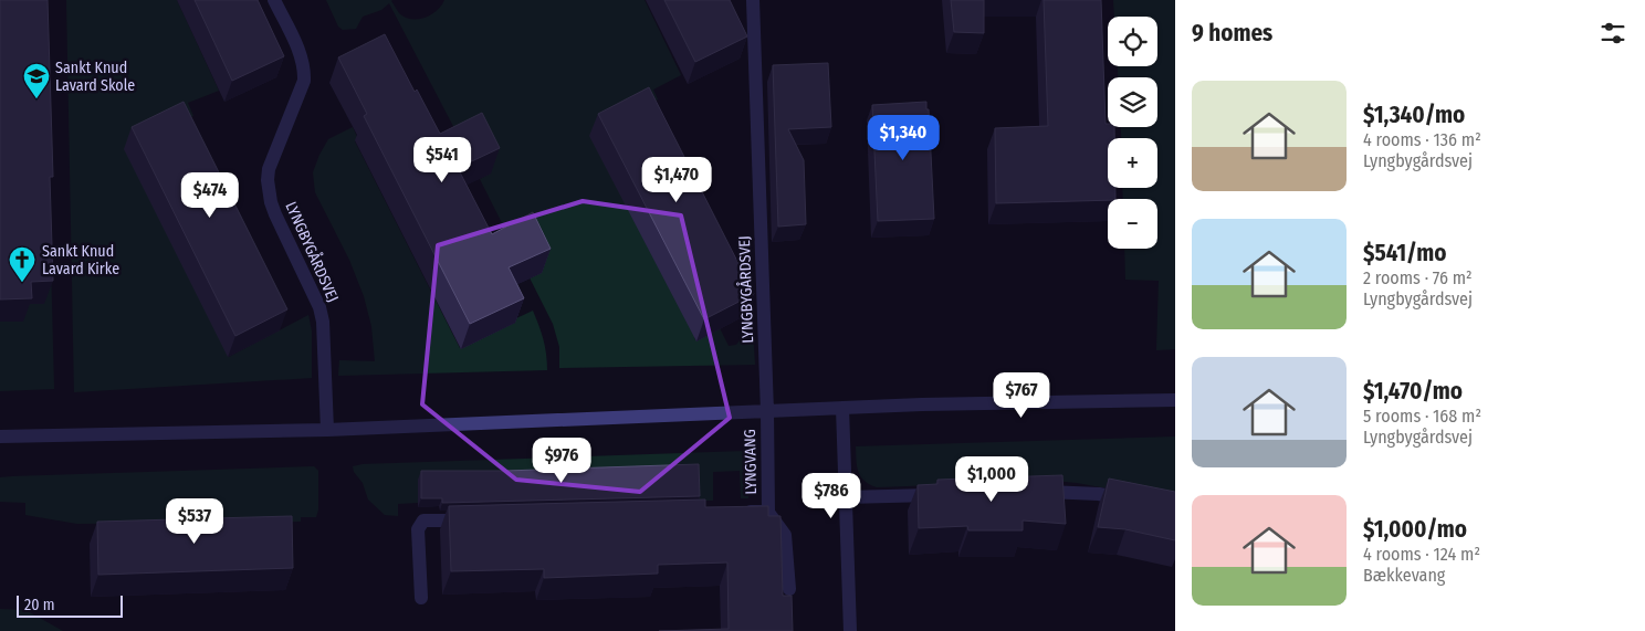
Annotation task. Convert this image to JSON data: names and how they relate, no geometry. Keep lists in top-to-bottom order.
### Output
{
  "streets": {
    "street": ["LYNGBYGÅRDSVEJ", "LYNGVANG"]
  },
  "crossings": [
    ["LYNGBYGÅRDSVEJ", "LYNGVANG"]
  ],
  "places": {
    "school or university": ["Sankt Knud Lavard Skole"],
    "church": ["Sankt Knud Lavard Kirke"]
  },
  "scale_bar": "20 m",
  "page": {
    "heading": "9 homes",
    "map_buttons": ["+", "−"],
    "list": [
      {
        "name": "$1,340/mo",
        "note": "4 rooms · 136 m² · Lyngbygårdsvej"
      },
      {
        "name": "$541/mo",
        "note": "2 rooms · 76 m² · Lyngbygårdsvej"
      },
      {
        "name": "$1,470/mo",
        "note": "5 rooms · 168 m² · Lyngbygårdsvej"
      },
      {
        "name": "$1,000/mo",
        "note": "4 rooms · 124 m² · Bækkevang"
      }
    ],
    "price": [
      "$1,340",
      "$541",
      "$1,470",
      "$474",
      "$767",
      "$976",
      "$1,000",
      "$786",
      "$537"
    ],
    "scale": "20 m"
  }
}
